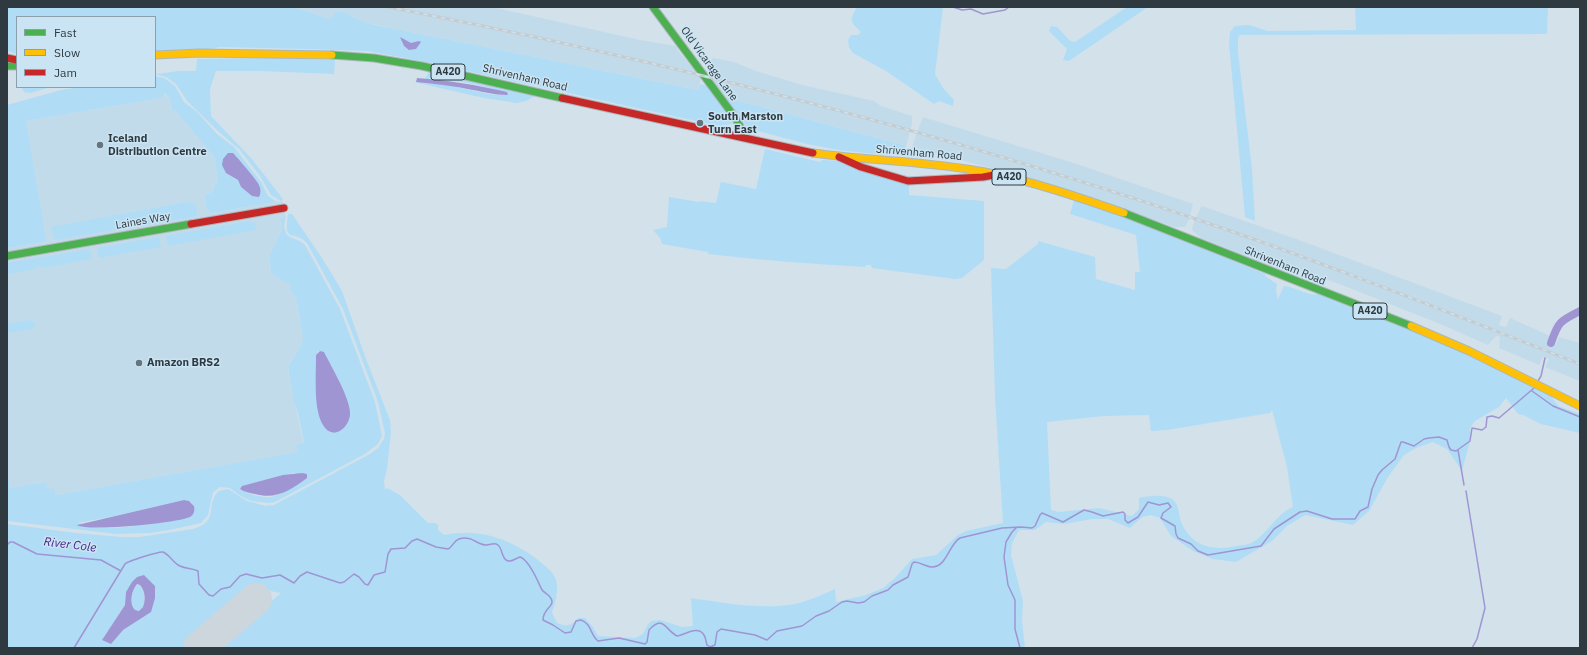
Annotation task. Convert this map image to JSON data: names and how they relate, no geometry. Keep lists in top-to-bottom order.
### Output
{
  "streets": {
    "main road": [
      "Old Vicarage Lane",
      "A420",
      "Shrivenham Road",
      "Laines Way"
    ]
  },
  "crossings": [
    ["Old Vicarage Lane", "Shrivenham Road"],
    ["A420", "Shrivenham Road"]
  ],
  "water": ["River Cole"],
  "places": ["South Marston Turn East", "Iceland Distribution Centre", "Amazon BRS2"],
  "legend": ["Fast", "Slow", "Jam"]
}
